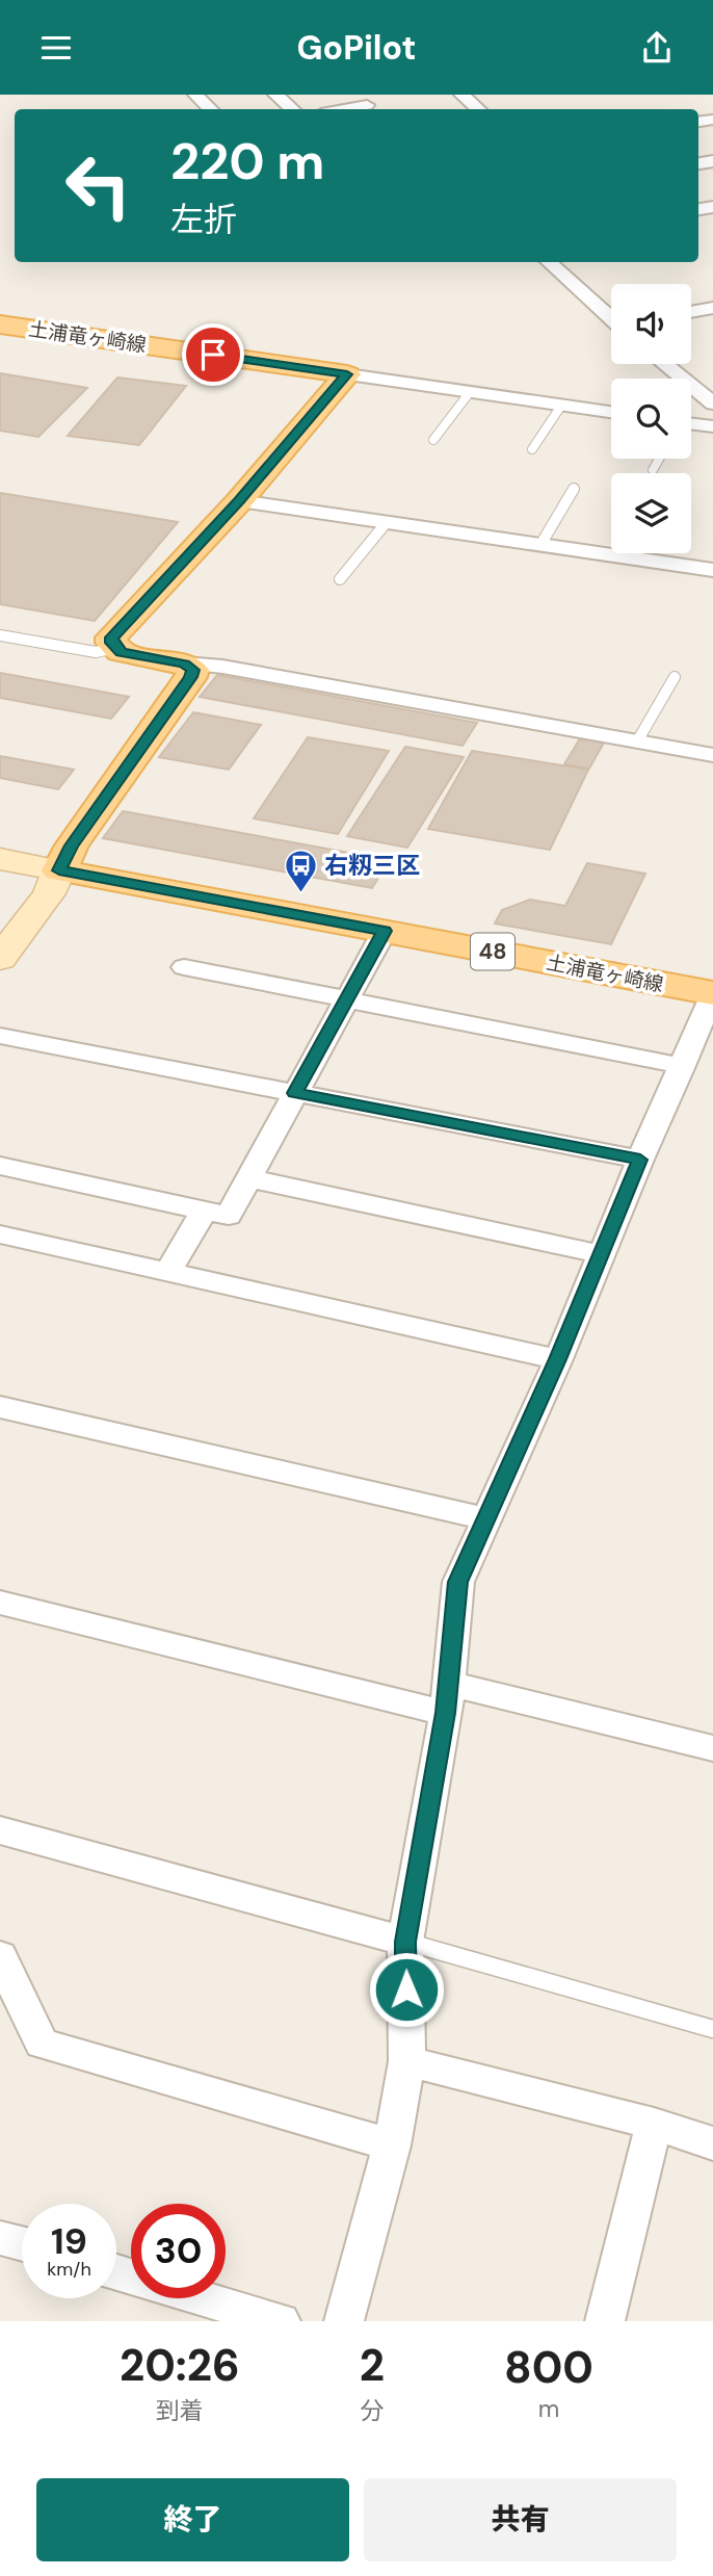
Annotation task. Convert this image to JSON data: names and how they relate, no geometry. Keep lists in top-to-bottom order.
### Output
{
  "streets": {
    "main road": ["土浦竜ヶ崎線", "48"]
  },
  "places": {
    "bus stop": ["右籾三区"]
  },
  "page": {
    "header": "GoPilot",
    "turn": ["220 m", "左折"],
    "speed": "19 km/h",
    "limit": "30",
    "eta": [
      "20:26",
      "到着",
      "2",
      "分",
      "800",
      "m"
    ],
    "buttons": ["終了", "共有"]
  }
}
